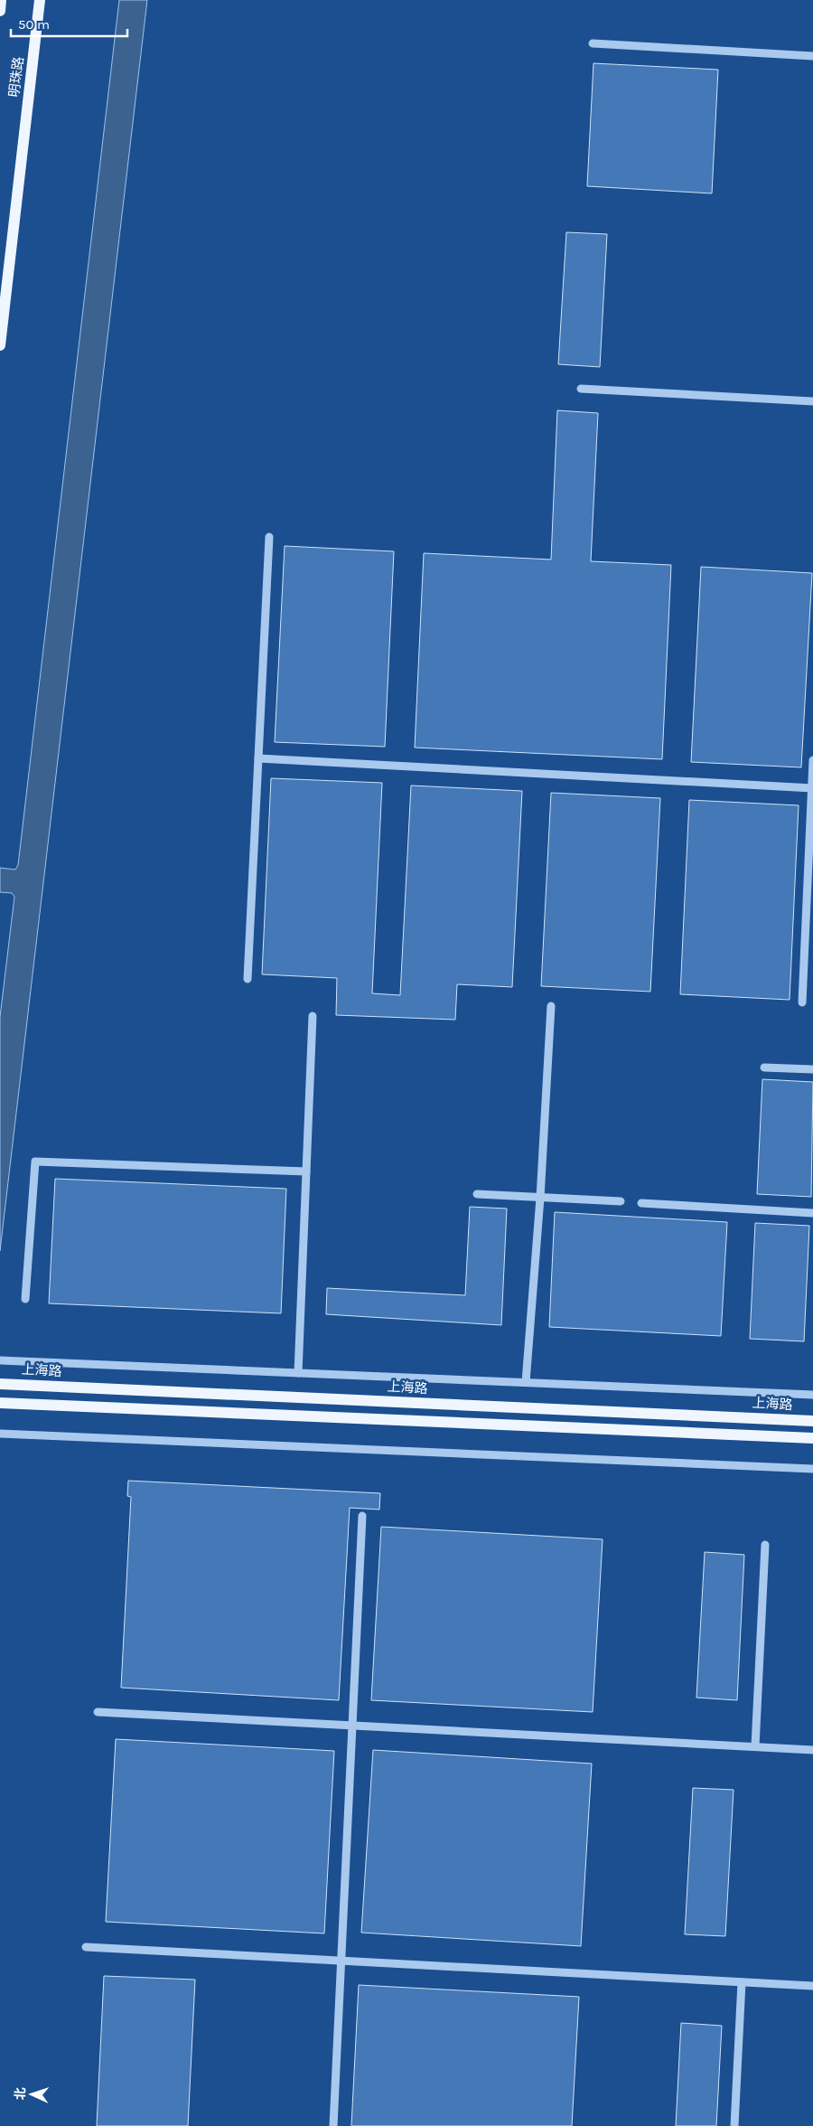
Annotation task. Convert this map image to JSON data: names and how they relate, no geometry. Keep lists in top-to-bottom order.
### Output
{
  "streets": {
    "main road": ["明珠路", "上海路"]
  },
  "scale_bar": "50 m",
  "north": "left"
}
